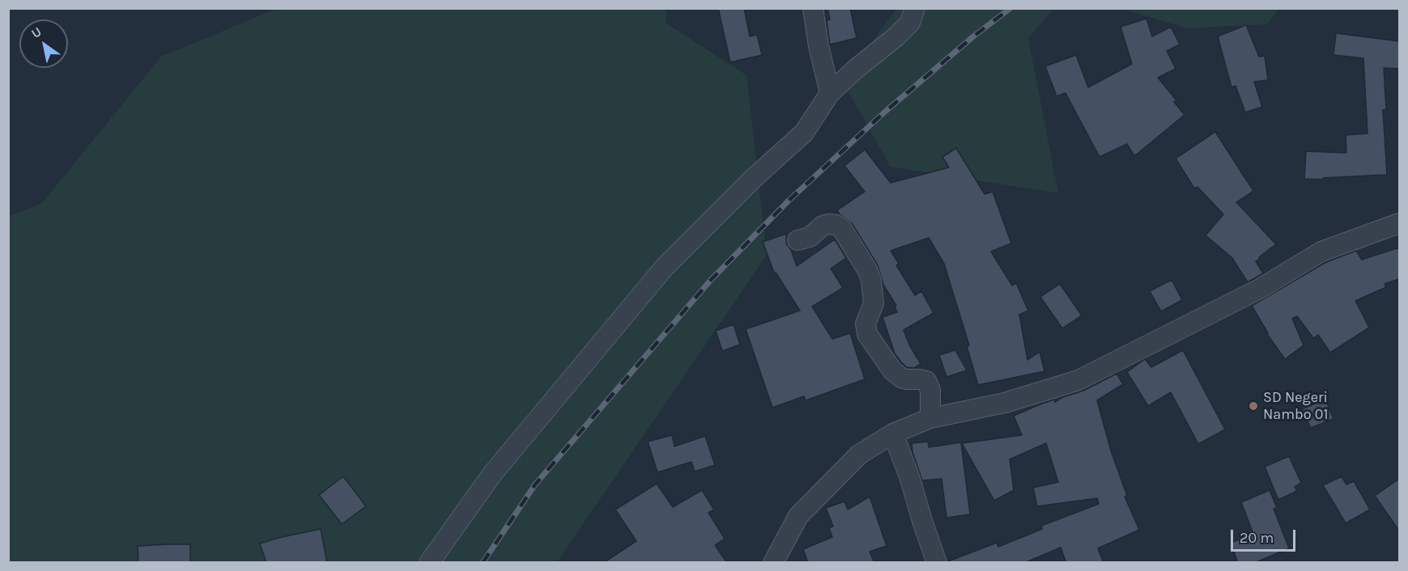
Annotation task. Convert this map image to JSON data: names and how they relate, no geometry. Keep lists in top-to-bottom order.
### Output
{
  "places": ["SD Negeri Nambo 01"],
  "scale_bar": "20 m",
  "north": "top left"
}
